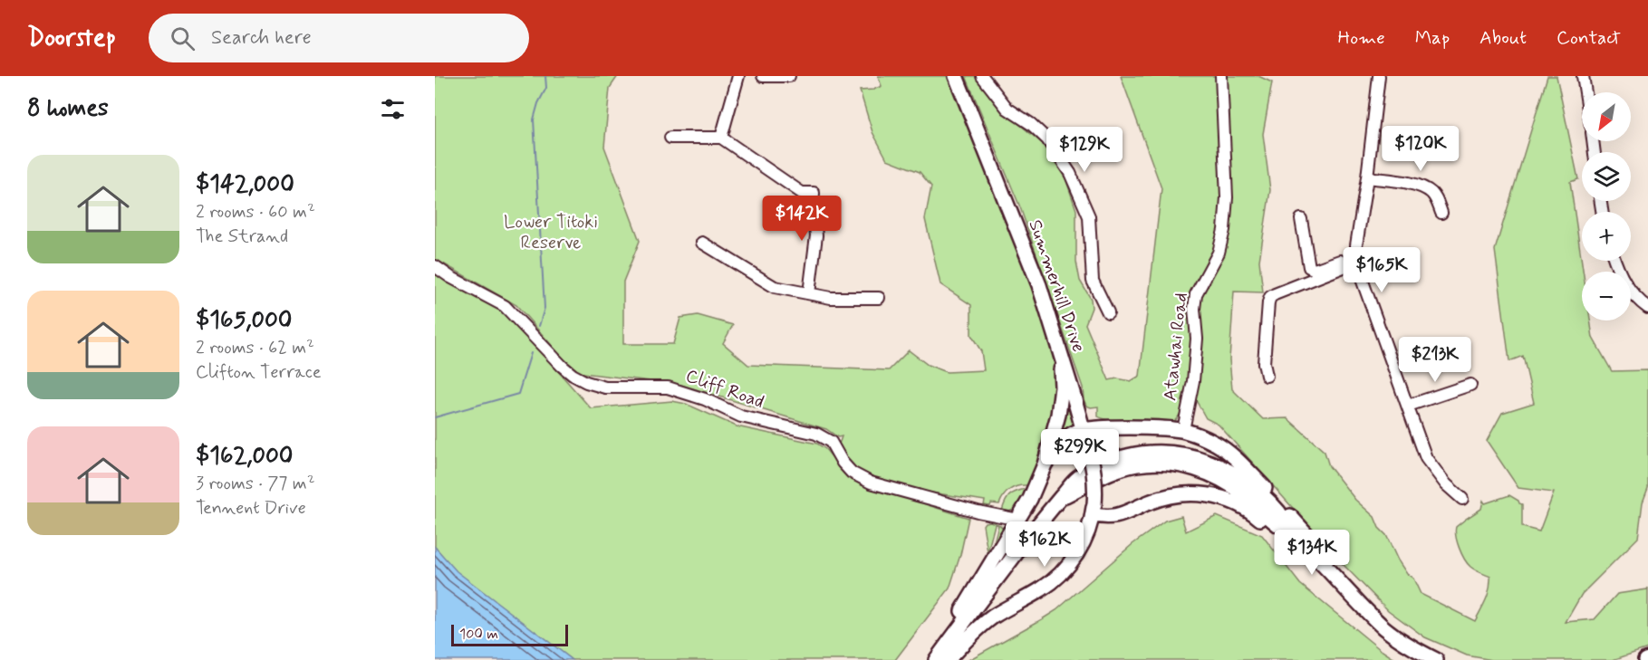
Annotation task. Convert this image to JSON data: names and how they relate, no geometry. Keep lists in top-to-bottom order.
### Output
{
  "streets": {
    "main road": ["Summerhill Drive"],
    "street": ["Atawhai Road", "Cliff Road"]
  },
  "parks": ["Lower Titoki Reserve"],
  "scale_bar": "100 m",
  "north": "bottom left",
  "page": {
    "header": "Doorstep",
    "search": "Search here",
    "nav": [
      "Home",
      "Map",
      "About",
      "Contact"
    ],
    "heading": "8 homes",
    "map_buttons": ["+", "−"],
    "price": [
      "$120K",
      "$129K",
      "$142K",
      "$165K",
      "$213K",
      "$299K",
      "$162K",
      "$134K"
    ],
    "list": [
      {
        "name": "$142,000",
        "note": "2 rooms · 60 m² · The Strand"
      },
      {
        "name": "$165,000",
        "note": "2 rooms · 62 m² · Clifton Terrace"
      },
      {
        "name": "$162,000",
        "note": "3 rooms · 77 m² · Tennent Drive"
      }
    ],
    "scale": "100 m"
  }
}
